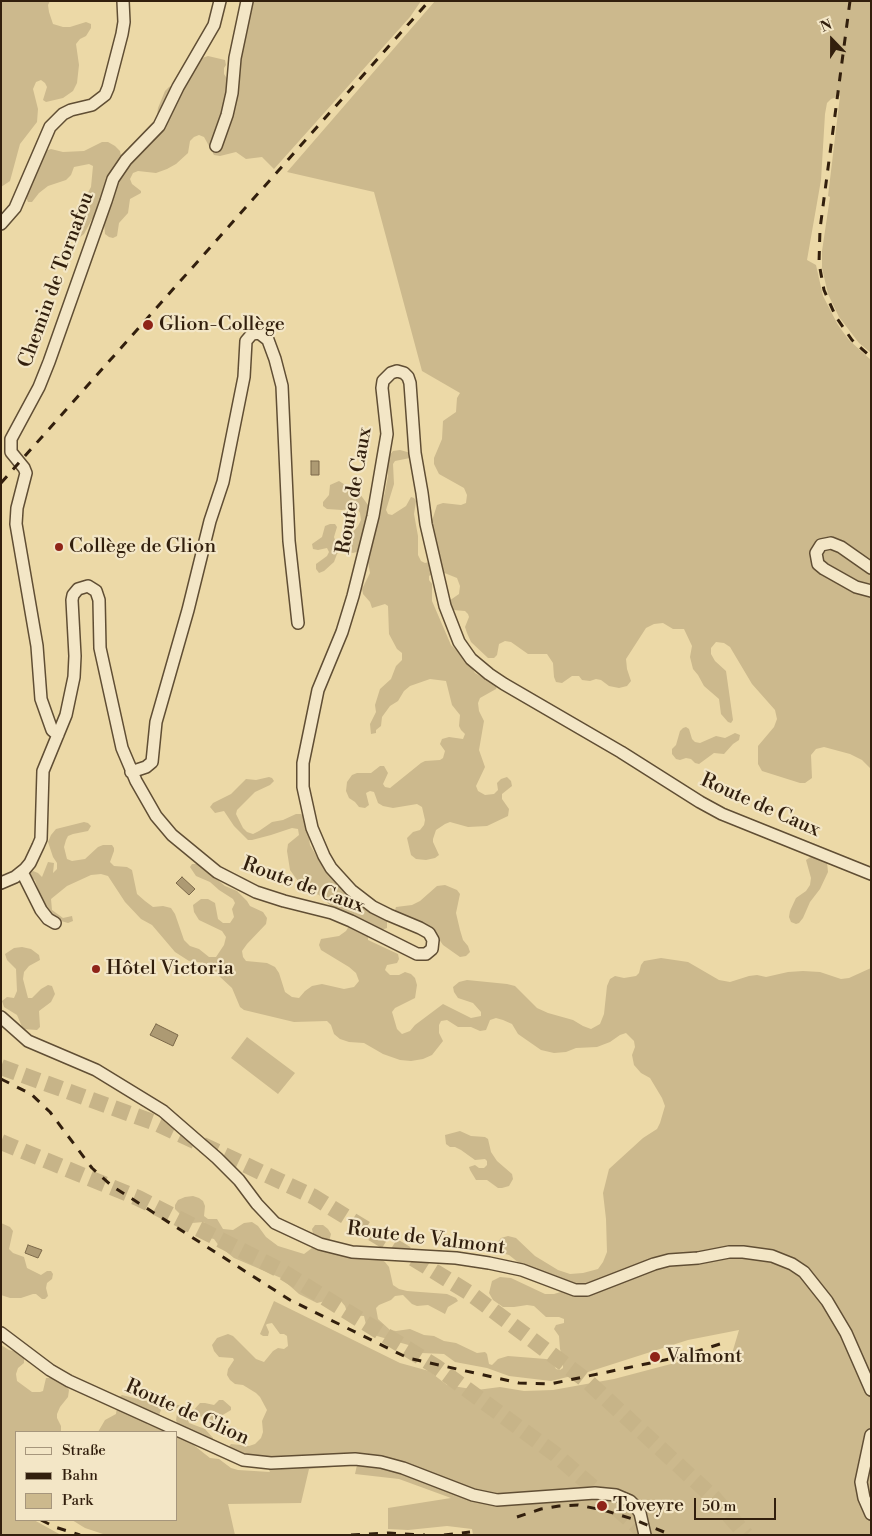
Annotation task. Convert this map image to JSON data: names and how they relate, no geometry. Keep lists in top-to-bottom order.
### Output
{
  "streets": {
    "street": [
      "Chemin de Tornafou",
      "Route de Caux",
      "Route de Valmont",
      "Route de Glion"
    ]
  },
  "crossings": [
    ["Chemin de Tornafou", "Route de Caux"]
  ],
  "places": [
    "Glion-Collège",
    "Collège de Glion",
    "Hôtel Victoria",
    "Valmont",
    "Toveyre"
  ],
  "legend": ["Straße", "Bahn", "Park"],
  "scale_bar": "50 m",
  "north": "top"
}
